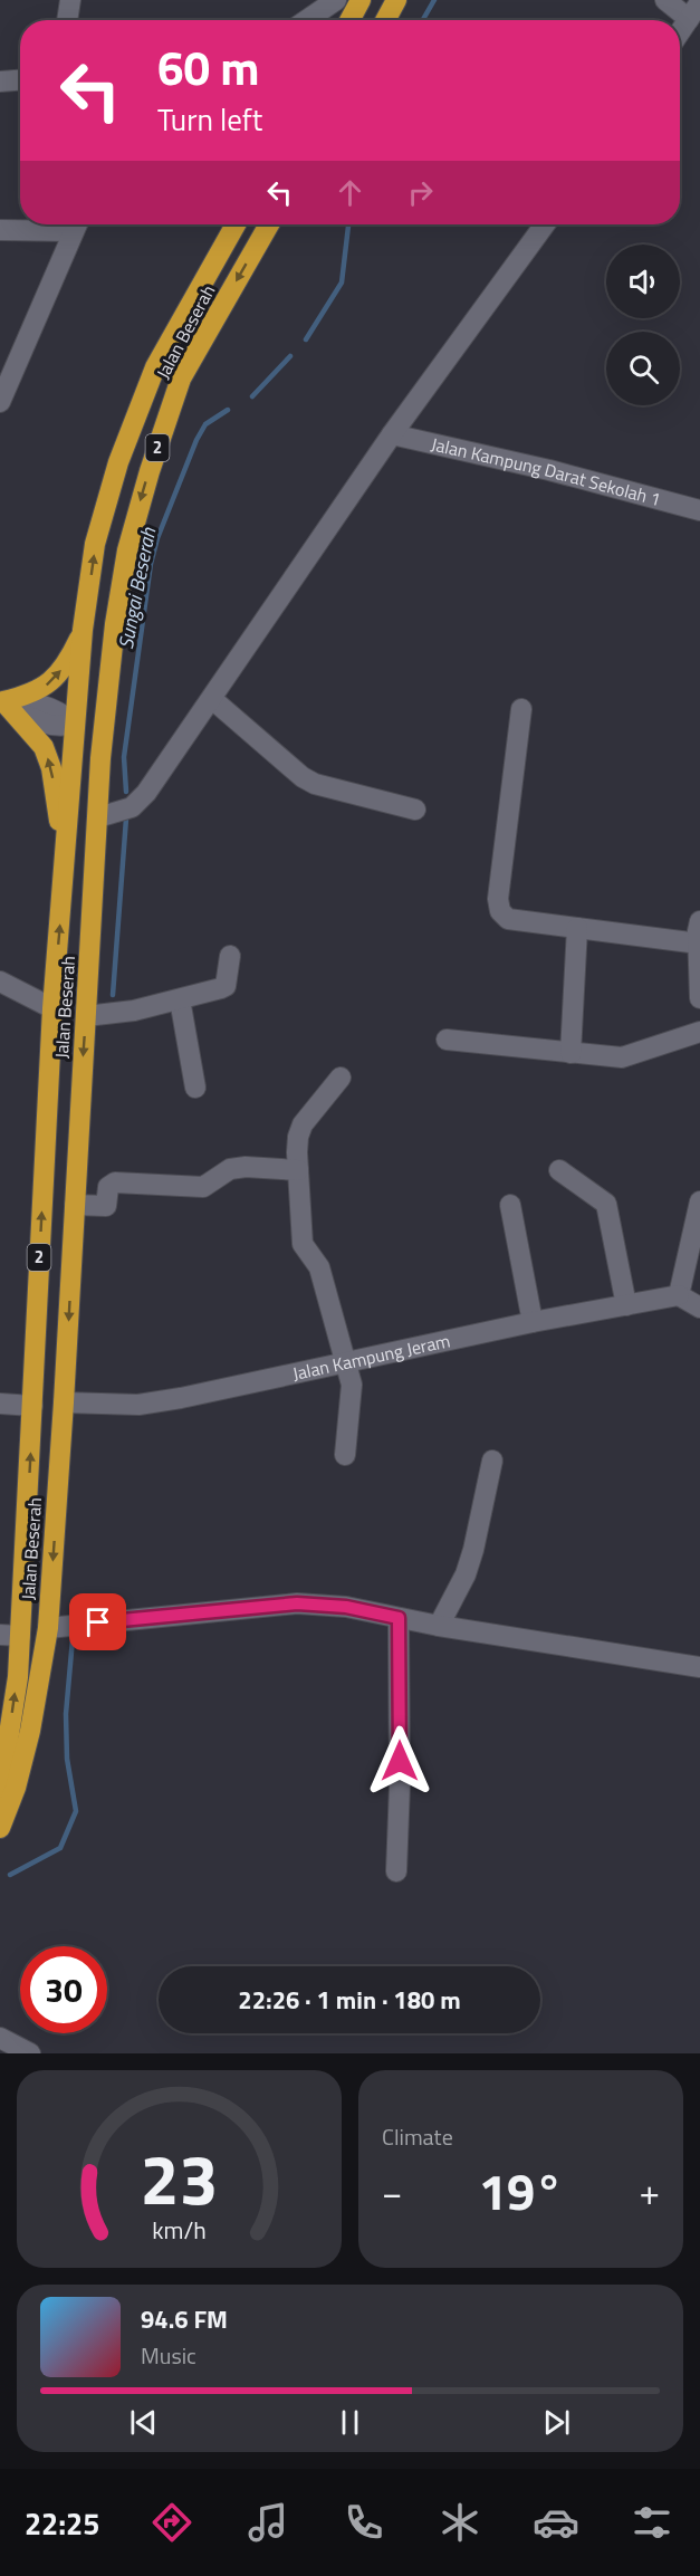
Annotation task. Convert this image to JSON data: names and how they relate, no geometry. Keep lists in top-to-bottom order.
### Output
{
  "streets": {
    "highway": ["Jalan Beserah", "2"],
    "street": ["Jalan Kampung Darat Sekolah 1", "Jalan Kampung Jeram"]
  },
  "crossings": [
    ["Jalan Beserah", "Jalan Kampung Jeram"]
  ],
  "water": ["Sungai Beserah"],
  "page": {
    "turn": ["60 m", "Turn left"],
    "limit": "30",
    "trip": "22:26 · 1 min · 180 m",
    "tile": "Climate",
    "heat": ["−", "19°", "+"],
    "song": ["94.6 FM", "Music"],
    "tabs": "22:25",
    "gauge": ["23", "km/h"]
  }
}
